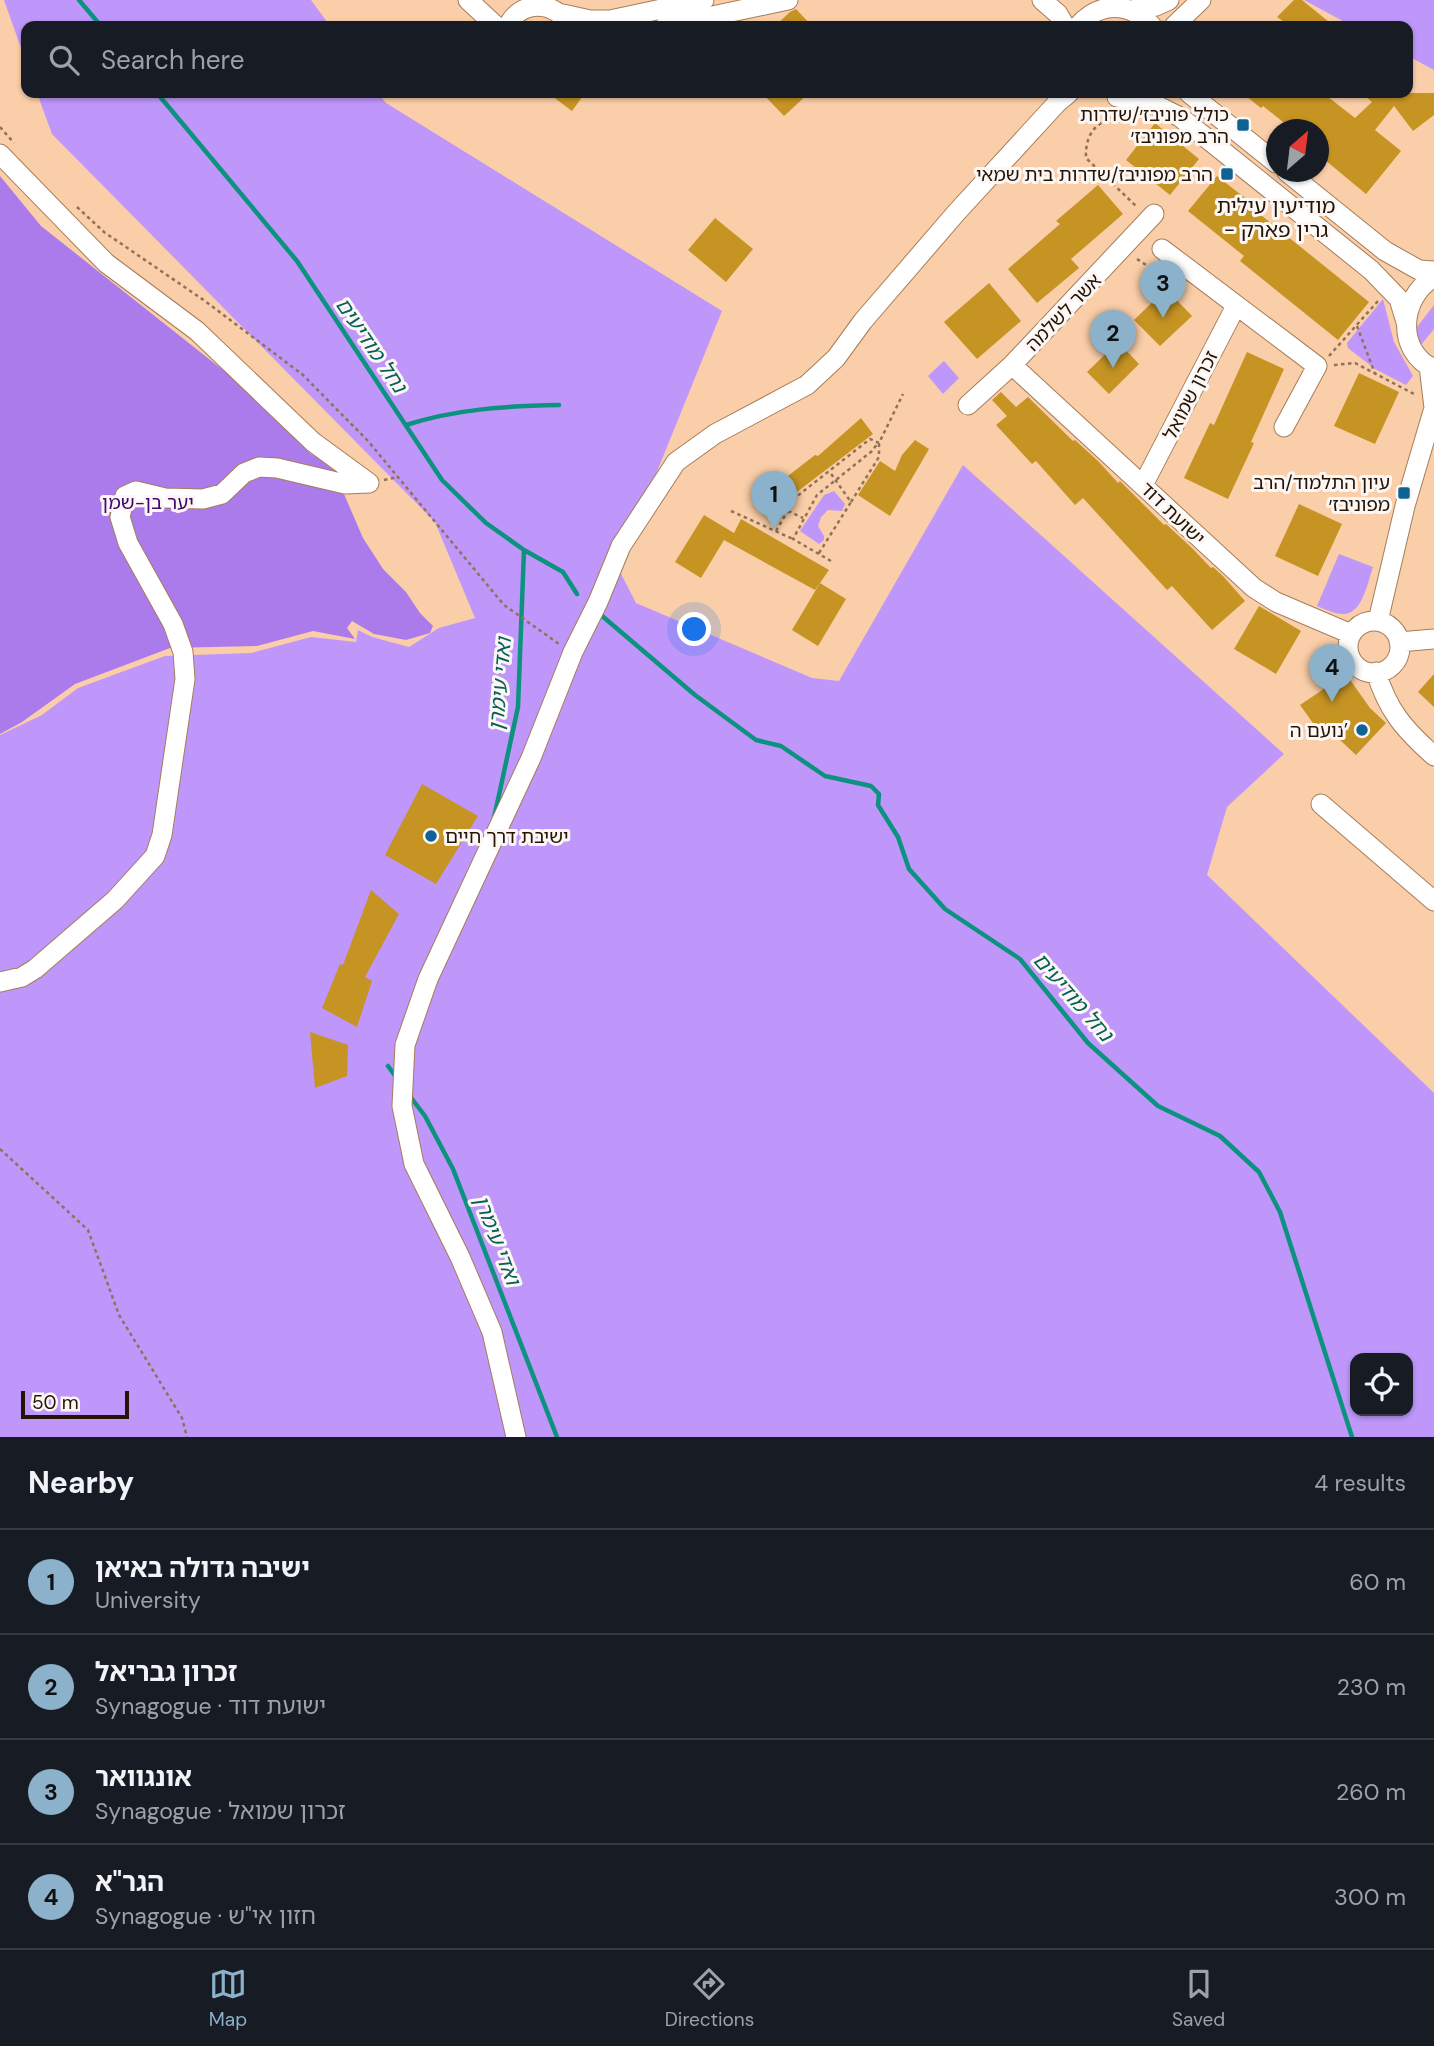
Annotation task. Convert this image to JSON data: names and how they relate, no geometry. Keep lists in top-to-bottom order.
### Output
{
  "streets": {
    "street": ["אשר לשלמה", "זכרון שמואל", "ישועת דוד"]
  },
  "crossings": [
    ["אשר לשלמה", "ישועת דוד"],
    ["זכרון שמואל", "ישועת דוד"]
  ],
  "districts": ["מודיעין עילית - גרין פארק"],
  "water": ["נחל מודיעים", "ואדי עימרן"],
  "parks": ["יער בן-שמן"],
  "places": {
    "transit": ["כולל פוניבז׳/שדרות הרב מפוניבז׳", "הרב מפוניבז/שדרות בית שמאי", "עיון התלמוד/הרב מפוניבז׳"],
    "other": ["נועם ה’", "ישיבת דרך חיים"]
  },
  "scale_bar": "50 m",
  "north": "top right",
  "page": {
    "search": "Search here",
    "pins": [
      "3",
      "2",
      "1",
      "4"
    ],
    "scale": "50 m",
    "heading": ["Nearby", "4 results"],
    "list": [
      {
        "mark": "1",
        "name": "ישיבה גדולה באיאן",
        "note": "University",
        "value": "60 m"
      },
      {
        "mark": "2",
        "name": "זכרון גבריאל",
        "note": "Synagogue · ישועת דוד",
        "value": "230 m"
      },
      {
        "mark": "3",
        "name": "אונגוואר",
        "note": "Synagogue · זכרון שמואל",
        "value": "260 m"
      },
      {
        "mark": "4",
        "name": "הגר\"א",
        "note": "Synagogue · חזון אי\"ש",
        "value": "300 m"
      }
    ],
    "nav": ["Map", "Directions", "Saved"]
  }
}
